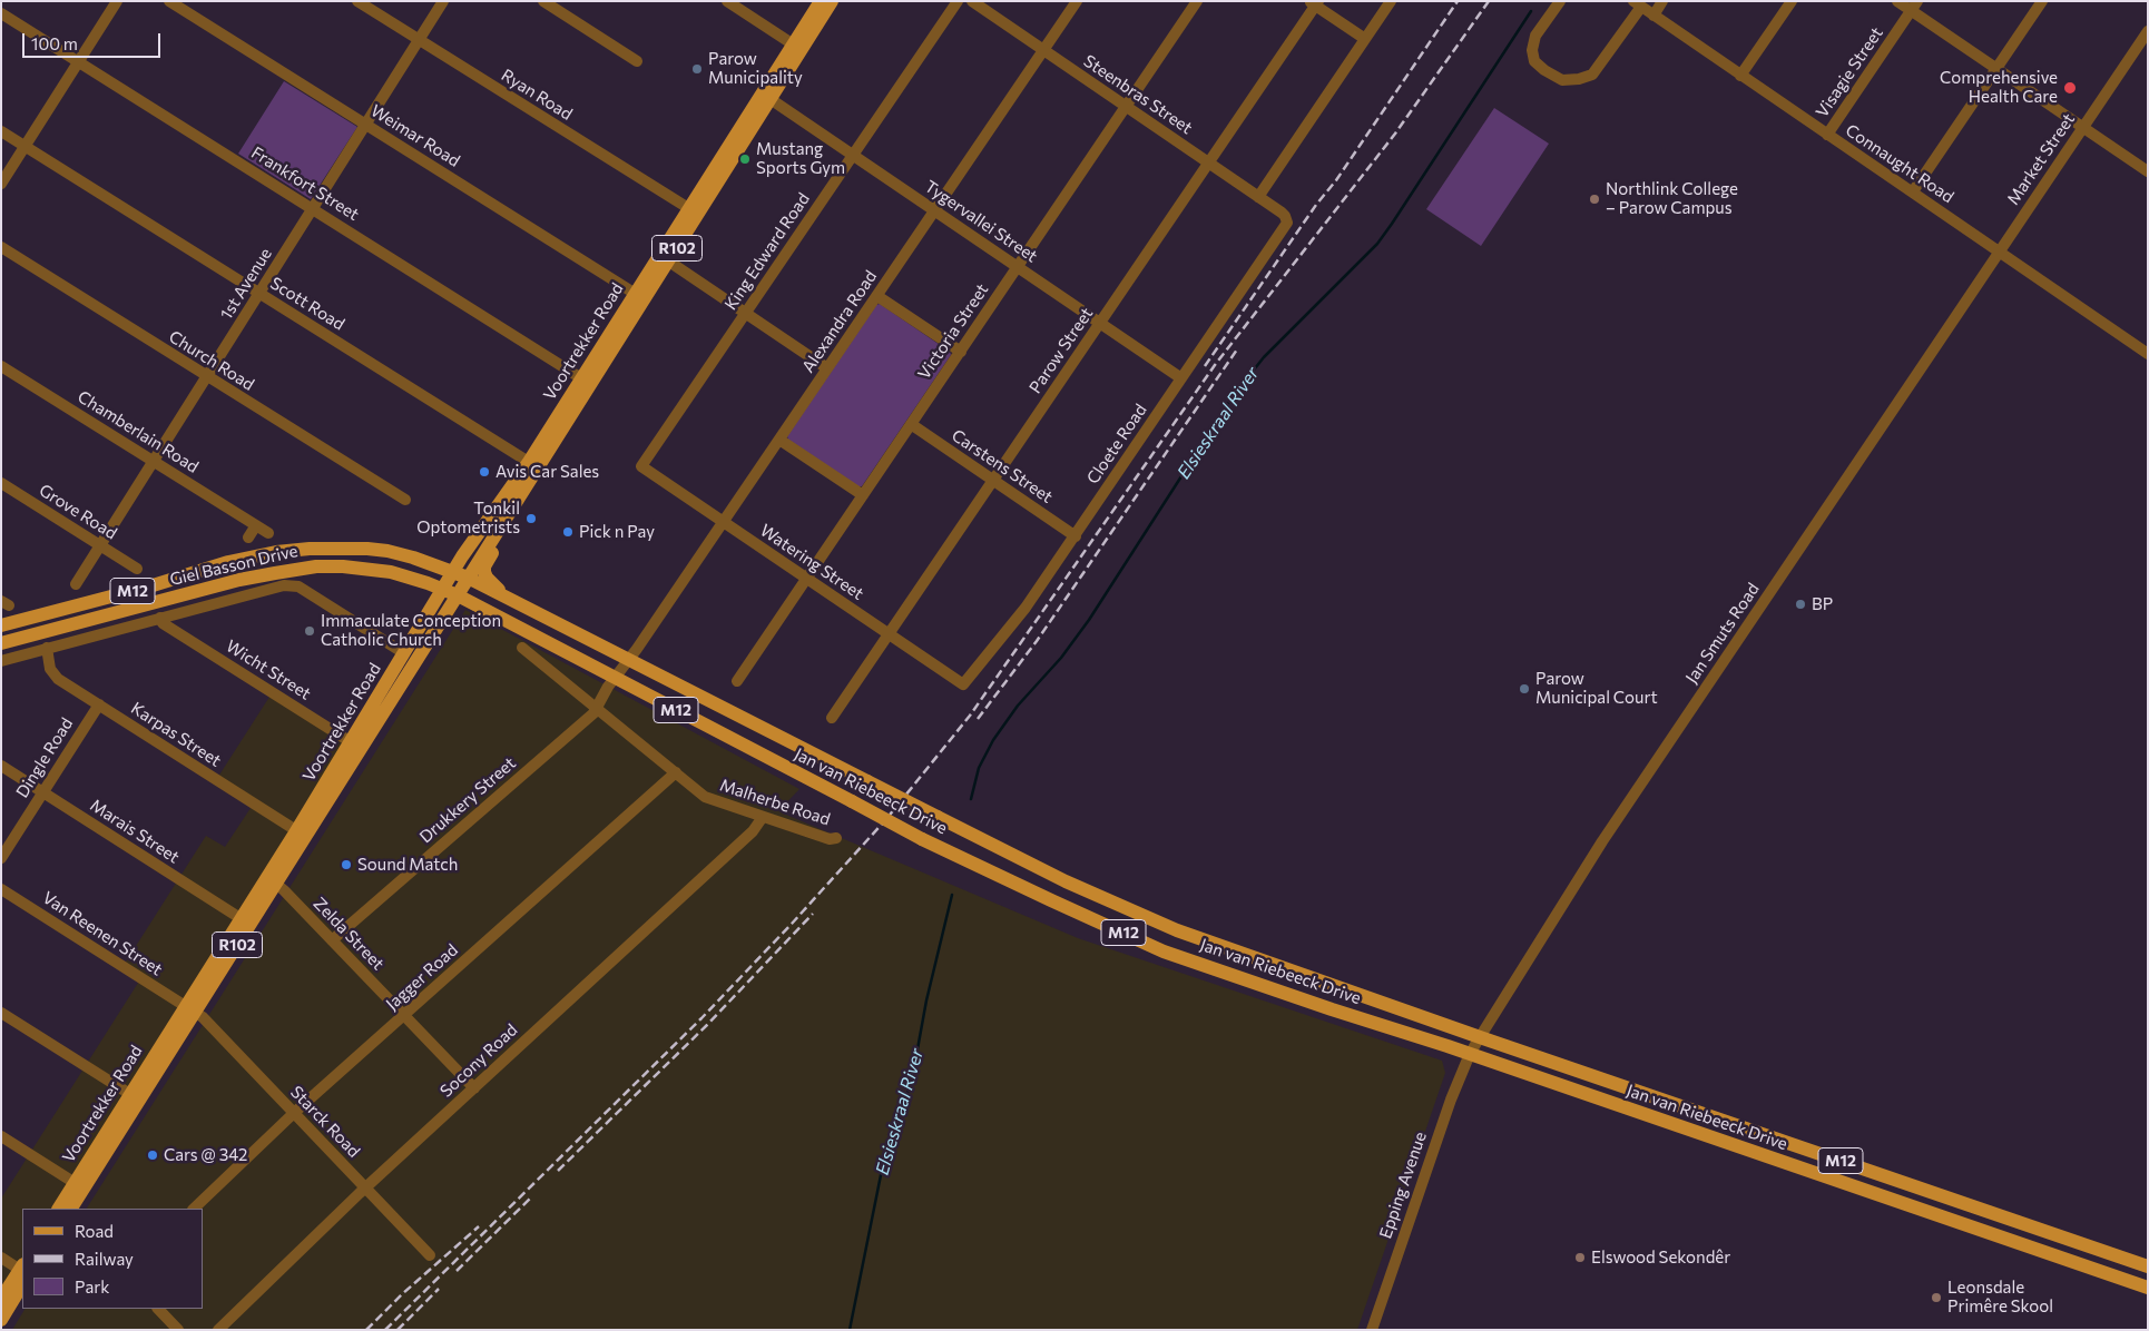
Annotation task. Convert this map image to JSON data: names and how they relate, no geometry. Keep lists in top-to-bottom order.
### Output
{
  "streets": {
    "main road": [
      "R102",
      "Voortrekker Road",
      "Giel Basson Drive",
      "M12",
      "Jan van Riebeeck Drive"
    ],
    "street": [
      "Visagie Street",
      "Ryan Road",
      "Steenbras Street",
      "Weimar Road",
      "Market Street",
      "Connaught Road",
      "Frankfort Street",
      "Tygervallei Street",
      "King Edward Road",
      "1st Avenue",
      "Scott Road",
      "Alexandra Road",
      "Victoria Street",
      "Parow Street",
      "Church Road",
      "Chamberlain Road",
      "Cloete Road",
      "Carstens Street",
      "Grove Road",
      "Watering Street",
      "Jan Smuts Road",
      "Wicht Street",
      "Karpas Street",
      "Dingle Road",
      "Drukkery Street",
      "Malherbe Road",
      "Marais Street",
      "Van Reenen Street",
      "Zelda Street",
      "Jagger Road",
      "Socony Road",
      "Starck Road",
      "Epping Avenue"
    ]
  },
  "crossings": [
    ["Visagie Street", "Connaught Road"],
    ["Ryan Road", "1st Avenue"],
    ["Ryan Road", "Voortrekker Road"],
    ["Steenbras Street", "Alexandra Road"],
    ["Steenbras Street", "Victoria Street"],
    ["Steenbras Street", "Parow Street"],
    ["Steenbras Street", "Cloete Road"],
    ["Weimar Road", "1st Avenue"],
    ["Weimar Road", "Voortrekker Road"],
    ["Market Street", "Connaught Road"],
    ["Market Street", "Jan Smuts Road"],
    ["Connaught Road", "Jan Smuts Road"],
    ["Frankfort Street", "1st Avenue"],
    ["Frankfort Street", "Voortrekker Road"],
    ["Tygervallei Street", "King Edward Road"],
    ["Tygervallei Street", "Alexandra Road"],
    ["Tygervallei Street", "Victoria Street"],
    ["Tygervallei Street", "Voortrekker Road"],
    ["Tygervallei Street", "Parow Street"],
    ["Tygervallei Street", "Cloete Road"],
    ["King Edward Road", "Watering Street"],
    ["1st Avenue", "Scott Road"],
    ["1st Avenue", "Church Road"],
    ["1st Avenue", "Chamberlain Road"],
    ["1st Avenue", "Grove Road"],
    ["Scott Road", "Voortrekker Road"],
    ["Alexandra Road", "Watering Street"],
    ["Alexandra Road", "Jan van Riebeeck Drive"],
    ["Alexandra Road", "Drukkery Street"],
    ["Victoria Street", "Carstens Street"],
    ["Victoria Street", "Watering Street"],
    ["Voortrekker Road", "Giel Basson Drive"],
    ["Voortrekker Road", "Wicht Street"],
    ["Voortrekker Road", "Karpas Street"],
    ["Voortrekker Road", "Jan van Riebeeck Drive"],
    ["Voortrekker Road", "Marais Street"],
    ["Voortrekker Road", "Van Reenen Street"],
    ["Voortrekker Road", "Zelda Street"],
    ["Voortrekker Road", "Starck Road"],
    ["Parow Street", "Carstens Street"],
    ["Parow Street", "Watering Street"],
    ["Cloete Road", "Carstens Street"],
    ["Cloete Road", "Watering Street"],
    ["Giel Basson Drive", "Jan van Riebeeck Drive"],
    ["Jan Smuts Road", "Jan van Riebeeck Drive"],
    ["Jan Smuts Road", "Epping Avenue"],
    ["Karpas Street", "Dingle Road"],
    ["Dingle Road", "Marais Street"],
    ["Jan van Riebeeck Drive", "Drukkery Street"],
    ["Jan van Riebeeck Drive", "Epping Avenue"],
    ["Drukkery Street", "Malherbe Road"],
    ["Drukkery Street", "Zelda Street"],
    ["Malherbe Road", "Jagger Road"],
    ["Malherbe Road", "Socony Road"],
    ["Van Reenen Street", "Starck Road"],
    ["Zelda Street", "Jagger Road"],
    ["Zelda Street", "Socony Road"],
    ["Jagger Road", "Starck Road"],
    ["Socony Road", "Starck Road"]
  ],
  "water": ["Elsieskraal River"],
  "places": [
    "Parow Municipality",
    "Comprehensive Health Care",
    "Mustang Sports Gym",
    "Northlink College – Parow Campus",
    "Avis Car Sales",
    "Tonkil Optometrists",
    "Pick n Pay",
    "BP",
    "Immaculate Conception Catholic Church",
    "Parow Municipal Court",
    "Sound Match",
    "Cars @ 342",
    "Elswood Sekondêr",
    "Leonsdale Primêre Skool"
  ],
  "legend": ["Road", "Railway", "Park"],
  "scale_bar": "100 m"
}
